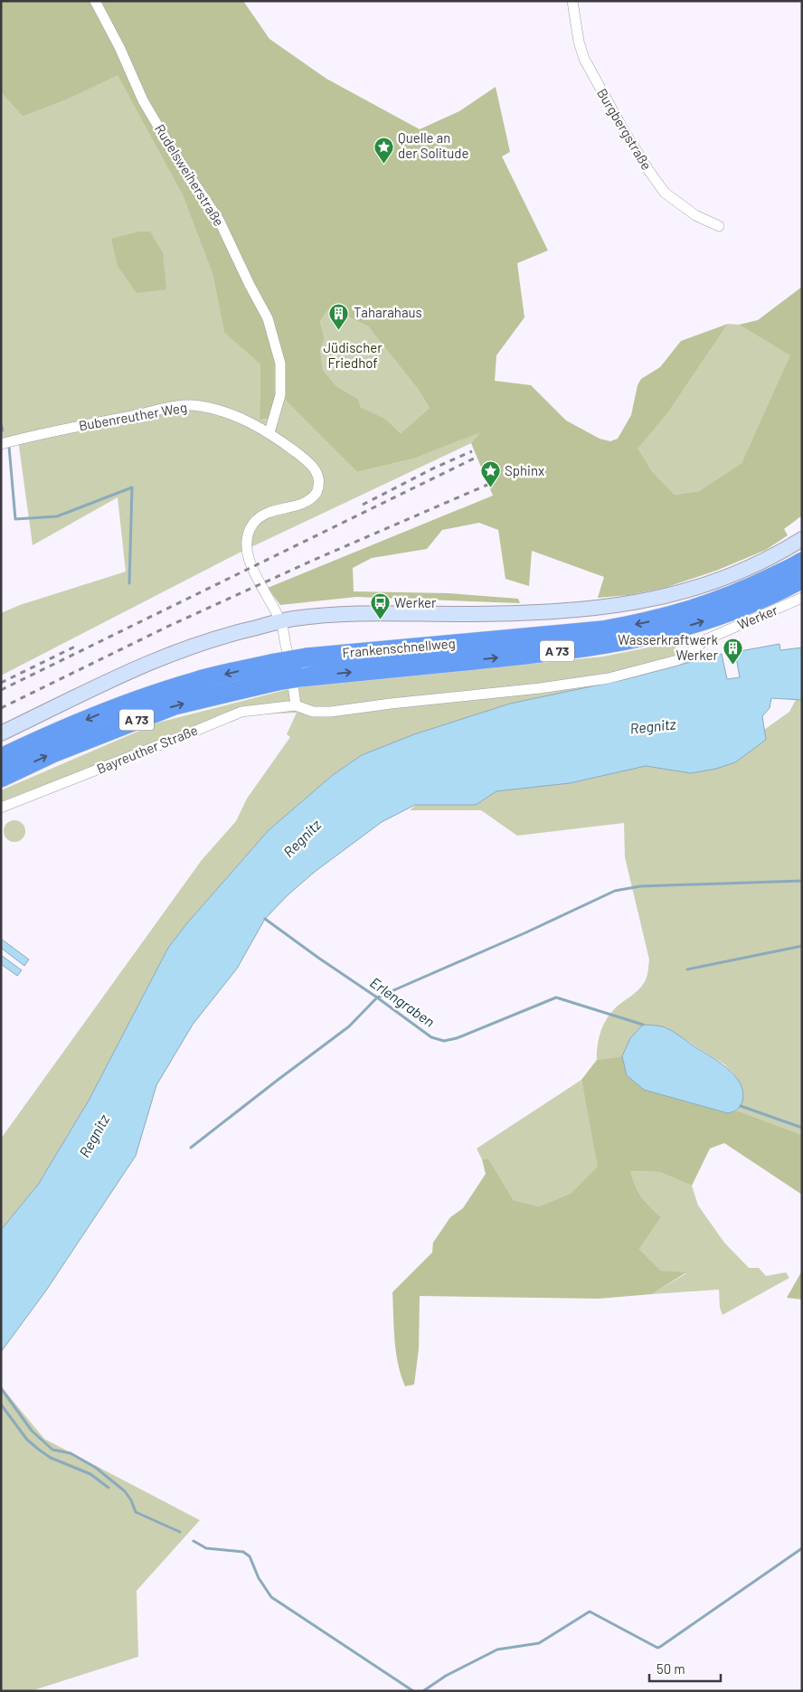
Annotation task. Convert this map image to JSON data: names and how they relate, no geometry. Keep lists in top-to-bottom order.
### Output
{
  "streets": {
    "highway": ["Frankenschnellweg", "A 73"],
    "street": [
      "Burgbergstraße",
      "Rudelsweiherstraße",
      "Bubenreuther Weg",
      "Werker",
      "Bayreuther Straße"
    ]
  },
  "crossings": [
    ["Rudelsweiherstraße", "Bubenreuther Weg"],
    ["Werker", "Bayreuther Straße"]
  ],
  "water": ["Regnitz", "Erlengraben"],
  "parks": ["Jüdischer Friedhof"],
  "places": {
    "place": ["Quelle an der Solitude", "Sphinx"],
    "building": ["Taharahaus", "Wasserkraftwerk Werker"],
    "bus stop": ["Werker"]
  },
  "scale_bar": "50 m"
}
